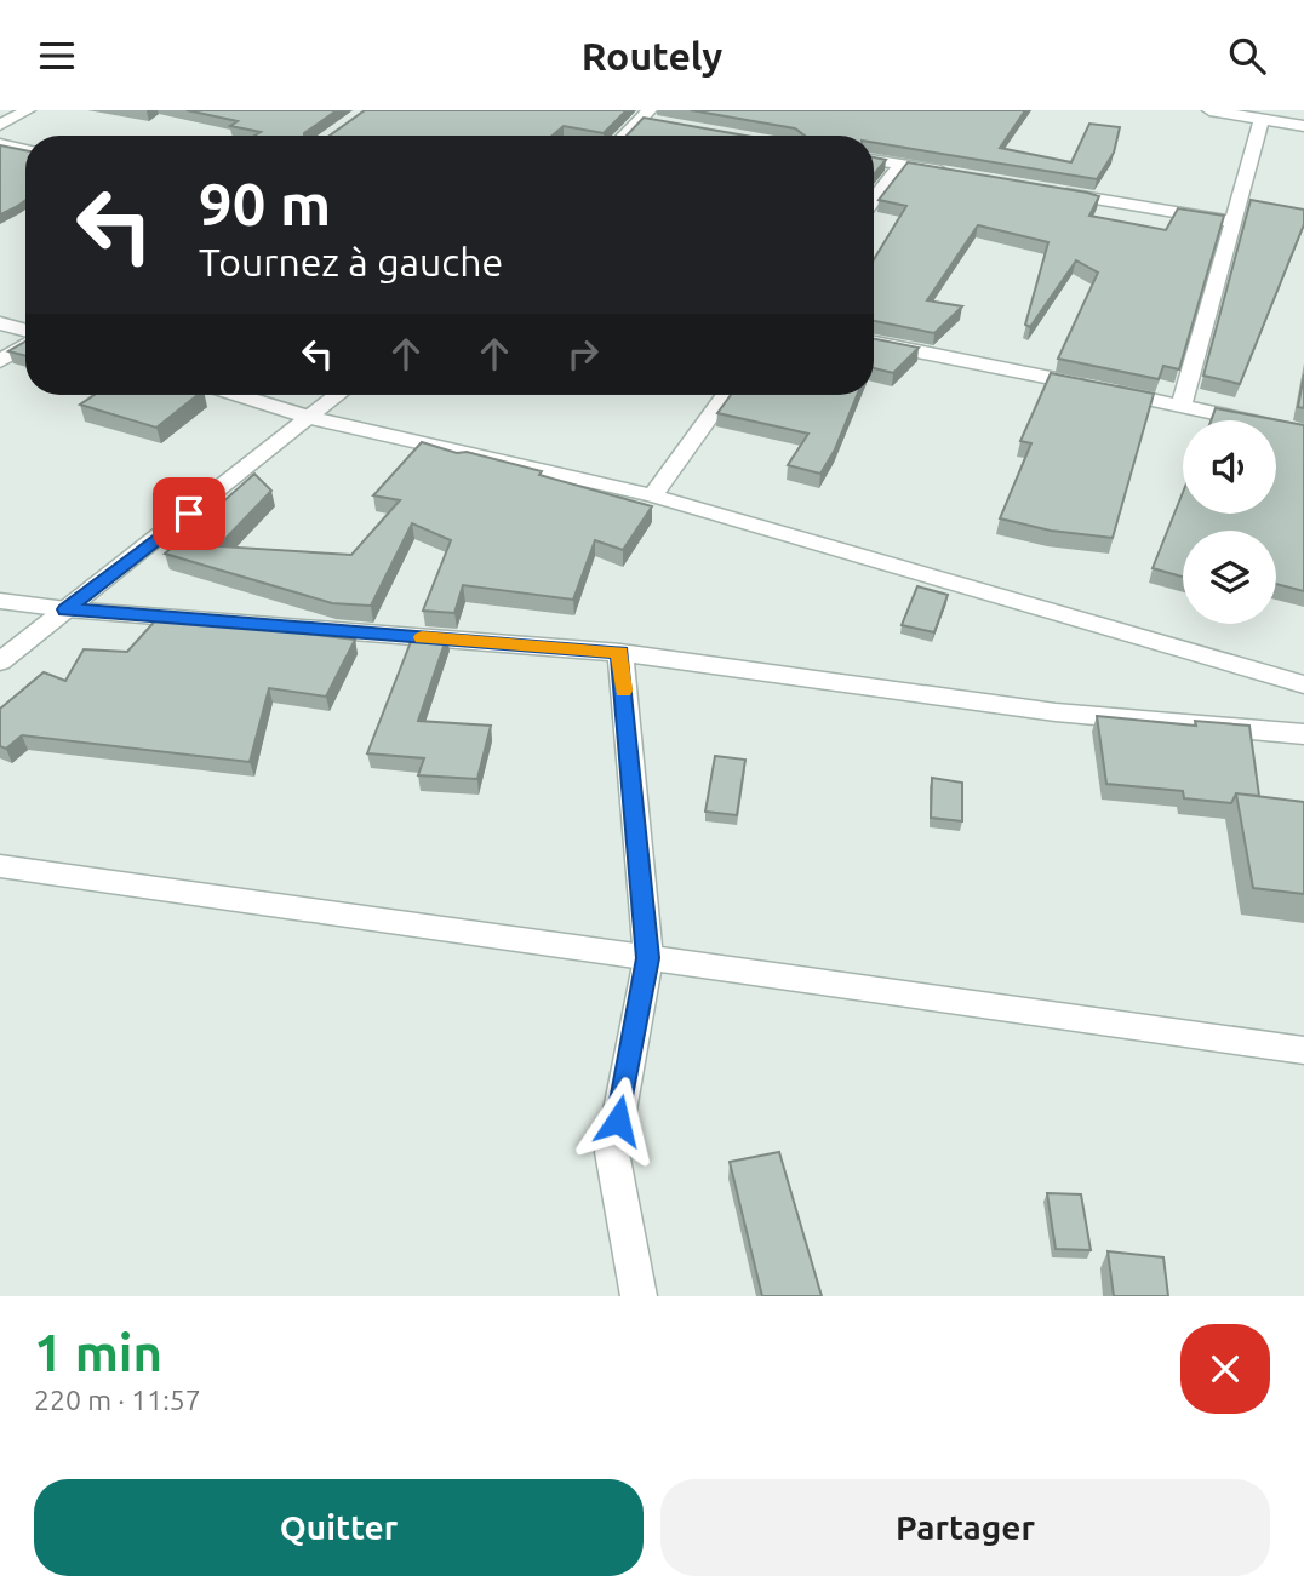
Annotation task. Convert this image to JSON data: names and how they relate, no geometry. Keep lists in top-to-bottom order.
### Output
{
  "page": {
    "header": "Routely",
    "turn": ["90 m", "Tournez à gauche"],
    "heading": ["1 min", "220 m · 11:57"],
    "buttons": ["Quitter", "Partager"]
  }
}
